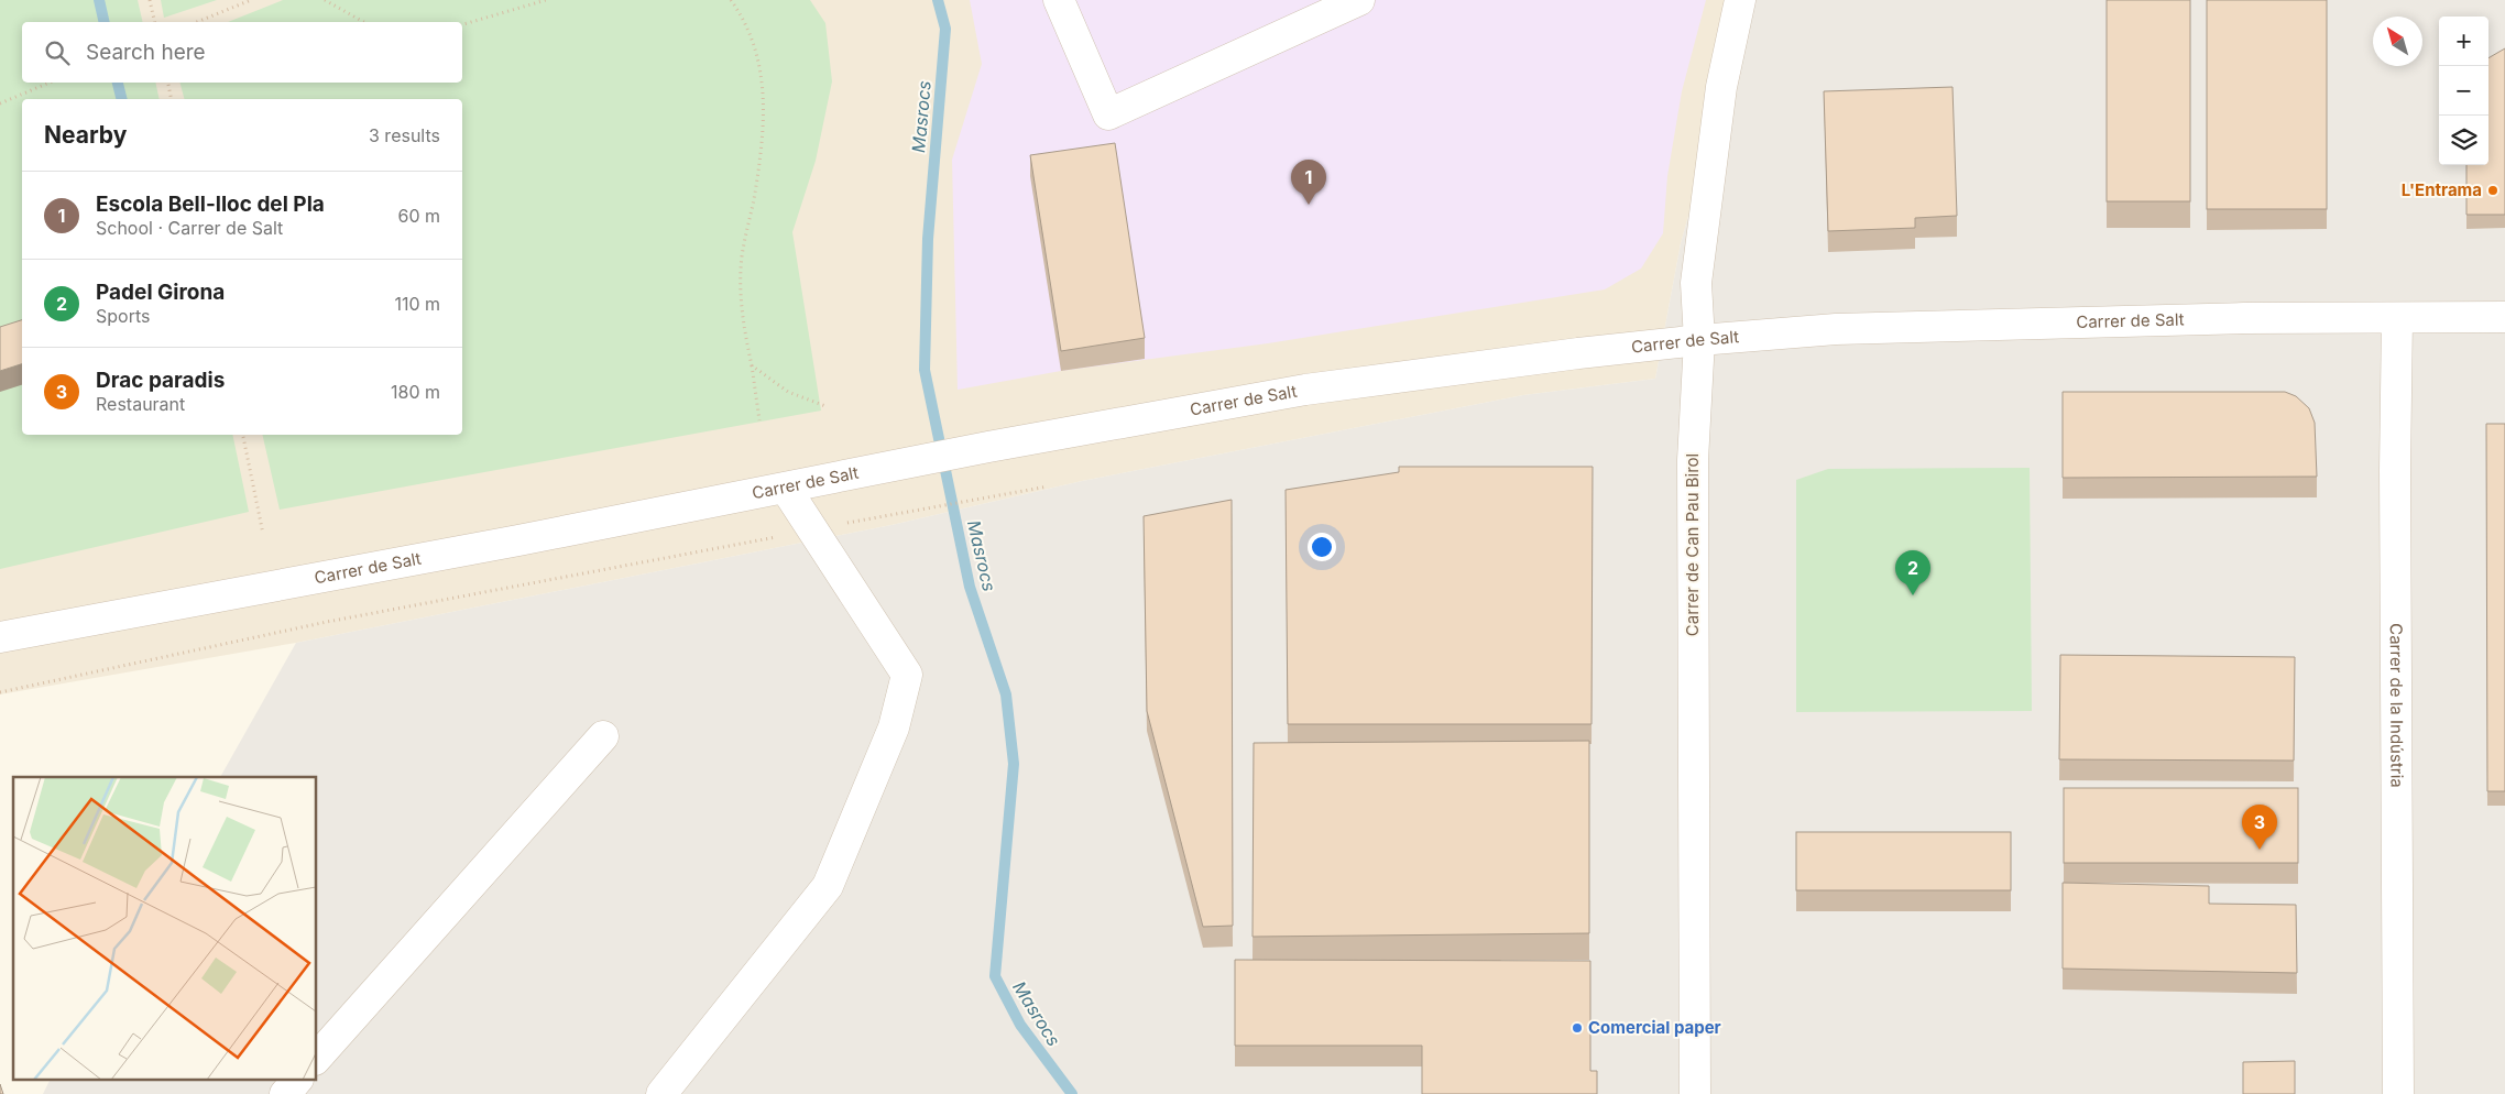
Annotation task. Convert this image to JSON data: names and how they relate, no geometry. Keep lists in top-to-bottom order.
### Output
{
  "streets": {
    "street": ["Carrer de Salt", "Carrer de Can Pau Birol", "Carrer de la Indústria"]
  },
  "crossings": [
    ["Carrer de Salt", "Carrer de Can Pau Birol"],
    ["Carrer de Salt", "Carrer de la Indústria"]
  ],
  "water": ["Masrocs"],
  "places": ["L'Entrama", "Comercial paper"],
  "north": "top left",
  "page": {
    "map_buttons": ["+", "−"],
    "search": "Search here",
    "heading": ["Nearby", "3 results"],
    "pins": ["1", "2", "3"],
    "list": [
      {
        "mark": "1",
        "name": "Escola Bell-lloc del Pla",
        "note": "School · Carrer de Salt",
        "value": "60 m"
      },
      {
        "mark": "2",
        "name": "Padel Girona",
        "note": "Sports",
        "value": "110 m"
      },
      {
        "mark": "3",
        "name": "Drac paradis",
        "note": "Restaurant",
        "value": "180 m"
      }
    ]
  }
}
